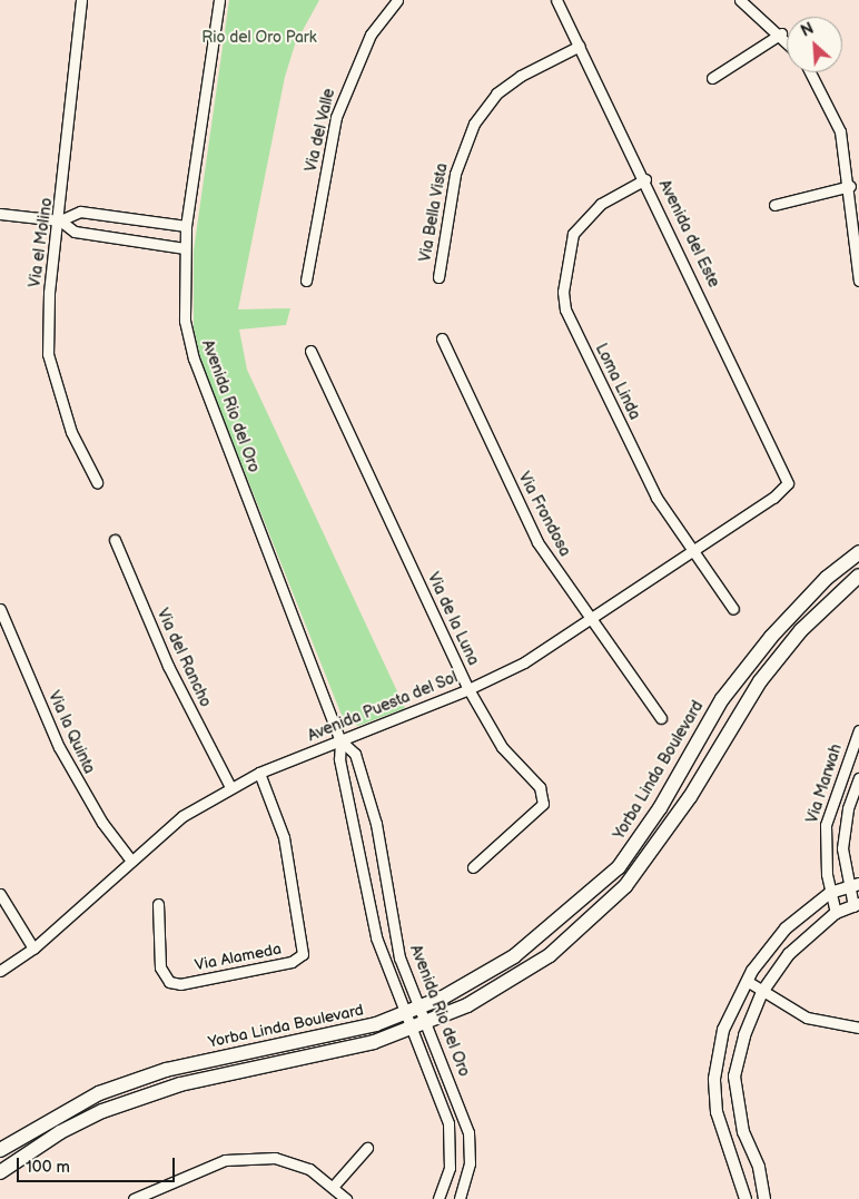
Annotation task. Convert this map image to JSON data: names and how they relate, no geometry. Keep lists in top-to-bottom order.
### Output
{
  "streets": {
    "main road": ["Yorba Linda Boulevard"],
    "street": [
      "Via del Valle",
      "Via Bella Vista",
      "Avenida del Este",
      "Via el Molino",
      "Loma Linda",
      "Avenida Rio del Oro",
      "Via Frondosa",
      "Via de la Luna",
      "Via del Rancho",
      "Avenida Puesta del Sol",
      "Via la Quinta",
      "Via Marwah",
      "Via Alameda"
    ]
  },
  "crossings": [
    ["Via Bella Vista", "Avenida del Este"],
    ["Avenida del Este", "Loma Linda"],
    ["Avenida del Este", "Avenida Puesta del Sol"],
    ["Loma Linda", "Avenida Puesta del Sol"],
    ["Avenida Rio del Oro", "Avenida Puesta del Sol"],
    ["Avenida Rio del Oro", "Yorba Linda Boulevard"],
    ["Via Frondosa", "Avenida Puesta del Sol"],
    ["Via de la Luna", "Avenida Puesta del Sol"],
    ["Via del Rancho", "Avenida Puesta del Sol"],
    ["Avenida Puesta del Sol", "Via la Quinta"],
    ["Avenida Puesta del Sol", "Via Alameda"]
  ],
  "parks": ["Rio del Oro Park"],
  "scale_bar": "100 m",
  "north": "top left"
}
